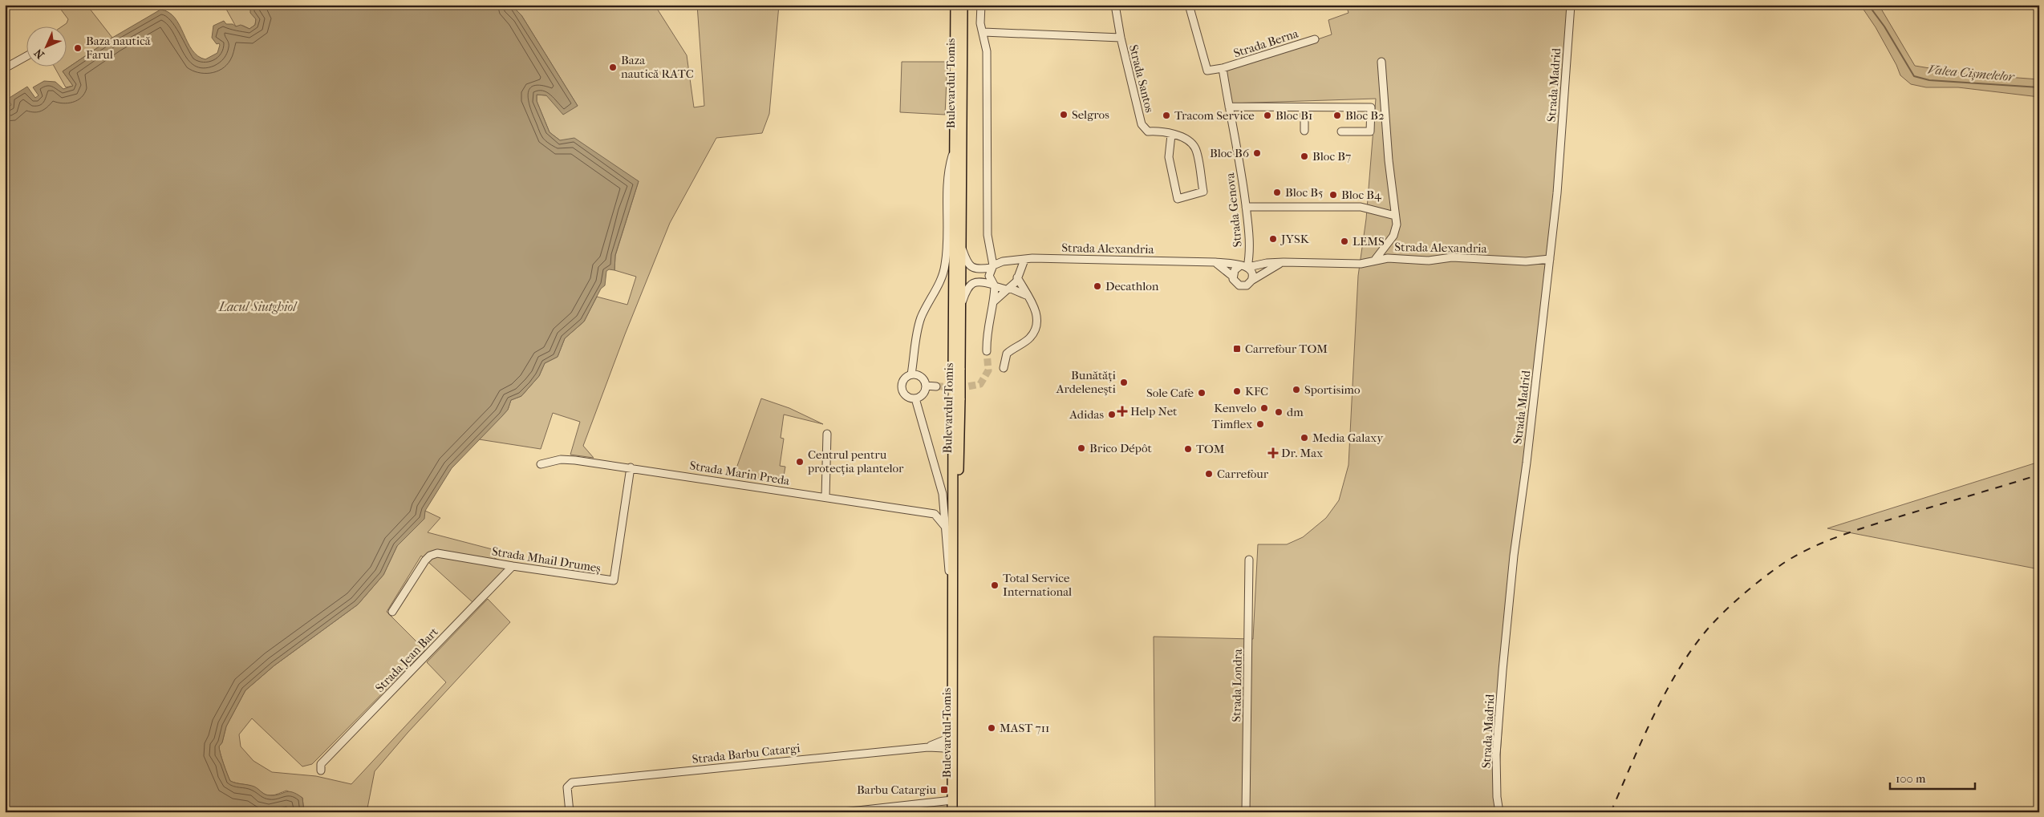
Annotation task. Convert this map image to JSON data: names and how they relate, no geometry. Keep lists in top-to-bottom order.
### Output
{
  "streets": {
    "main road": ["Bulevardul Tomis"],
    "street": [
      "Strada Berna",
      "Strada Santos",
      "Strada Madrid",
      "Strada Genova",
      "Strada Alexandria",
      "Strada Marin Preda",
      "Strada Mhail Drumeș",
      "Strada Jean Bart",
      "Strada Londra",
      "Strada Barbu Catargi"
    ]
  },
  "crossings": [
    ["Strada Berna", "Strada Genova"],
    ["Bulevardul Tomis", "Strada Barbu Catargi"],
    ["Strada Madrid", "Strada Alexandria"],
    ["Strada Genova", "Strada Alexandria"],
    ["Strada Marin Preda", "Strada Mhail Drumeș"],
    ["Strada Mhail Drumeș", "Strada Jean Bart"]
  ],
  "water": ["Valea Cișmelelor", "Lacul Siutghiol"],
  "places": {
    "other": [
      "Baza nautică Farul",
      "Baza nautică RATC",
      "Selgros",
      "Tracom Service",
      "Bloc B1",
      "Bloc B2",
      "Bloc B6",
      "Bloc B7",
      "Bloc B5",
      "Bloc B4",
      "JYSK",
      "LEMS",
      "Decathlon",
      "Bunătăți Ardelenești",
      "Sportisimo",
      "KFC",
      "Sole Cafe",
      "Kenvelo",
      "dm",
      "Adidas",
      "Timflex",
      "Media Galaxy",
      "Brico Dépôt",
      "TOM",
      "Centrul pentru protecția plantelor",
      "Carrefour",
      "Total Service International",
      "MAST 711"
    ],
    "transit": ["Carrefour TOM", "Barbu Catargiu"],
    "health": ["Help Net", "Dr. Max"]
  },
  "scale_bar": "100 m",
  "north": "bottom left"
}
